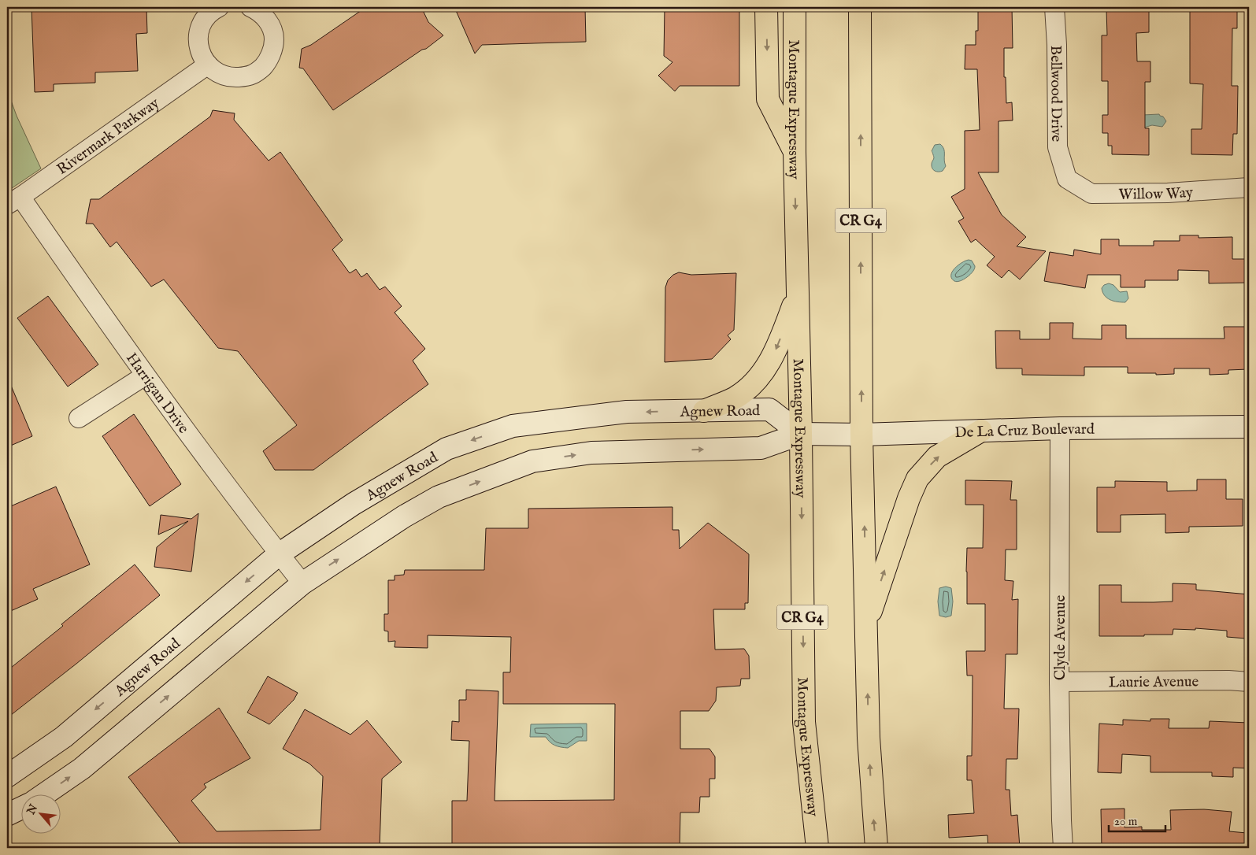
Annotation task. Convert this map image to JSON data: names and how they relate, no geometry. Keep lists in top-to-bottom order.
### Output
{
  "streets": {
    "highway": ["Montague Expressway", "CR G4"],
    "main road": ["Agnew Road", "De La Cruz Boulevard"],
    "street": [
      "Bellwood Drive",
      "Rivermark Parkway",
      "Willow Way",
      "Harrigan Drive",
      "Clyde Avenue",
      "Laurie Avenue"
    ]
  },
  "crossings": [
    ["Bellwood Drive", "Willow Way"],
    ["Montague Expressway", "Agnew Road"],
    ["Montague Expressway", "De La Cruz Boulevard"],
    ["Rivermark Parkway", "Harrigan Drive"],
    ["CR G4", "De La Cruz Boulevard"],
    ["Harrigan Drive", "Agnew Road"],
    ["Agnew Road", "De La Cruz Boulevard"],
    ["De La Cruz Boulevard", "Clyde Avenue"],
    ["Clyde Avenue", "Laurie Avenue"]
  ],
  "scale_bar": "20 m",
  "north": "top left"
}
